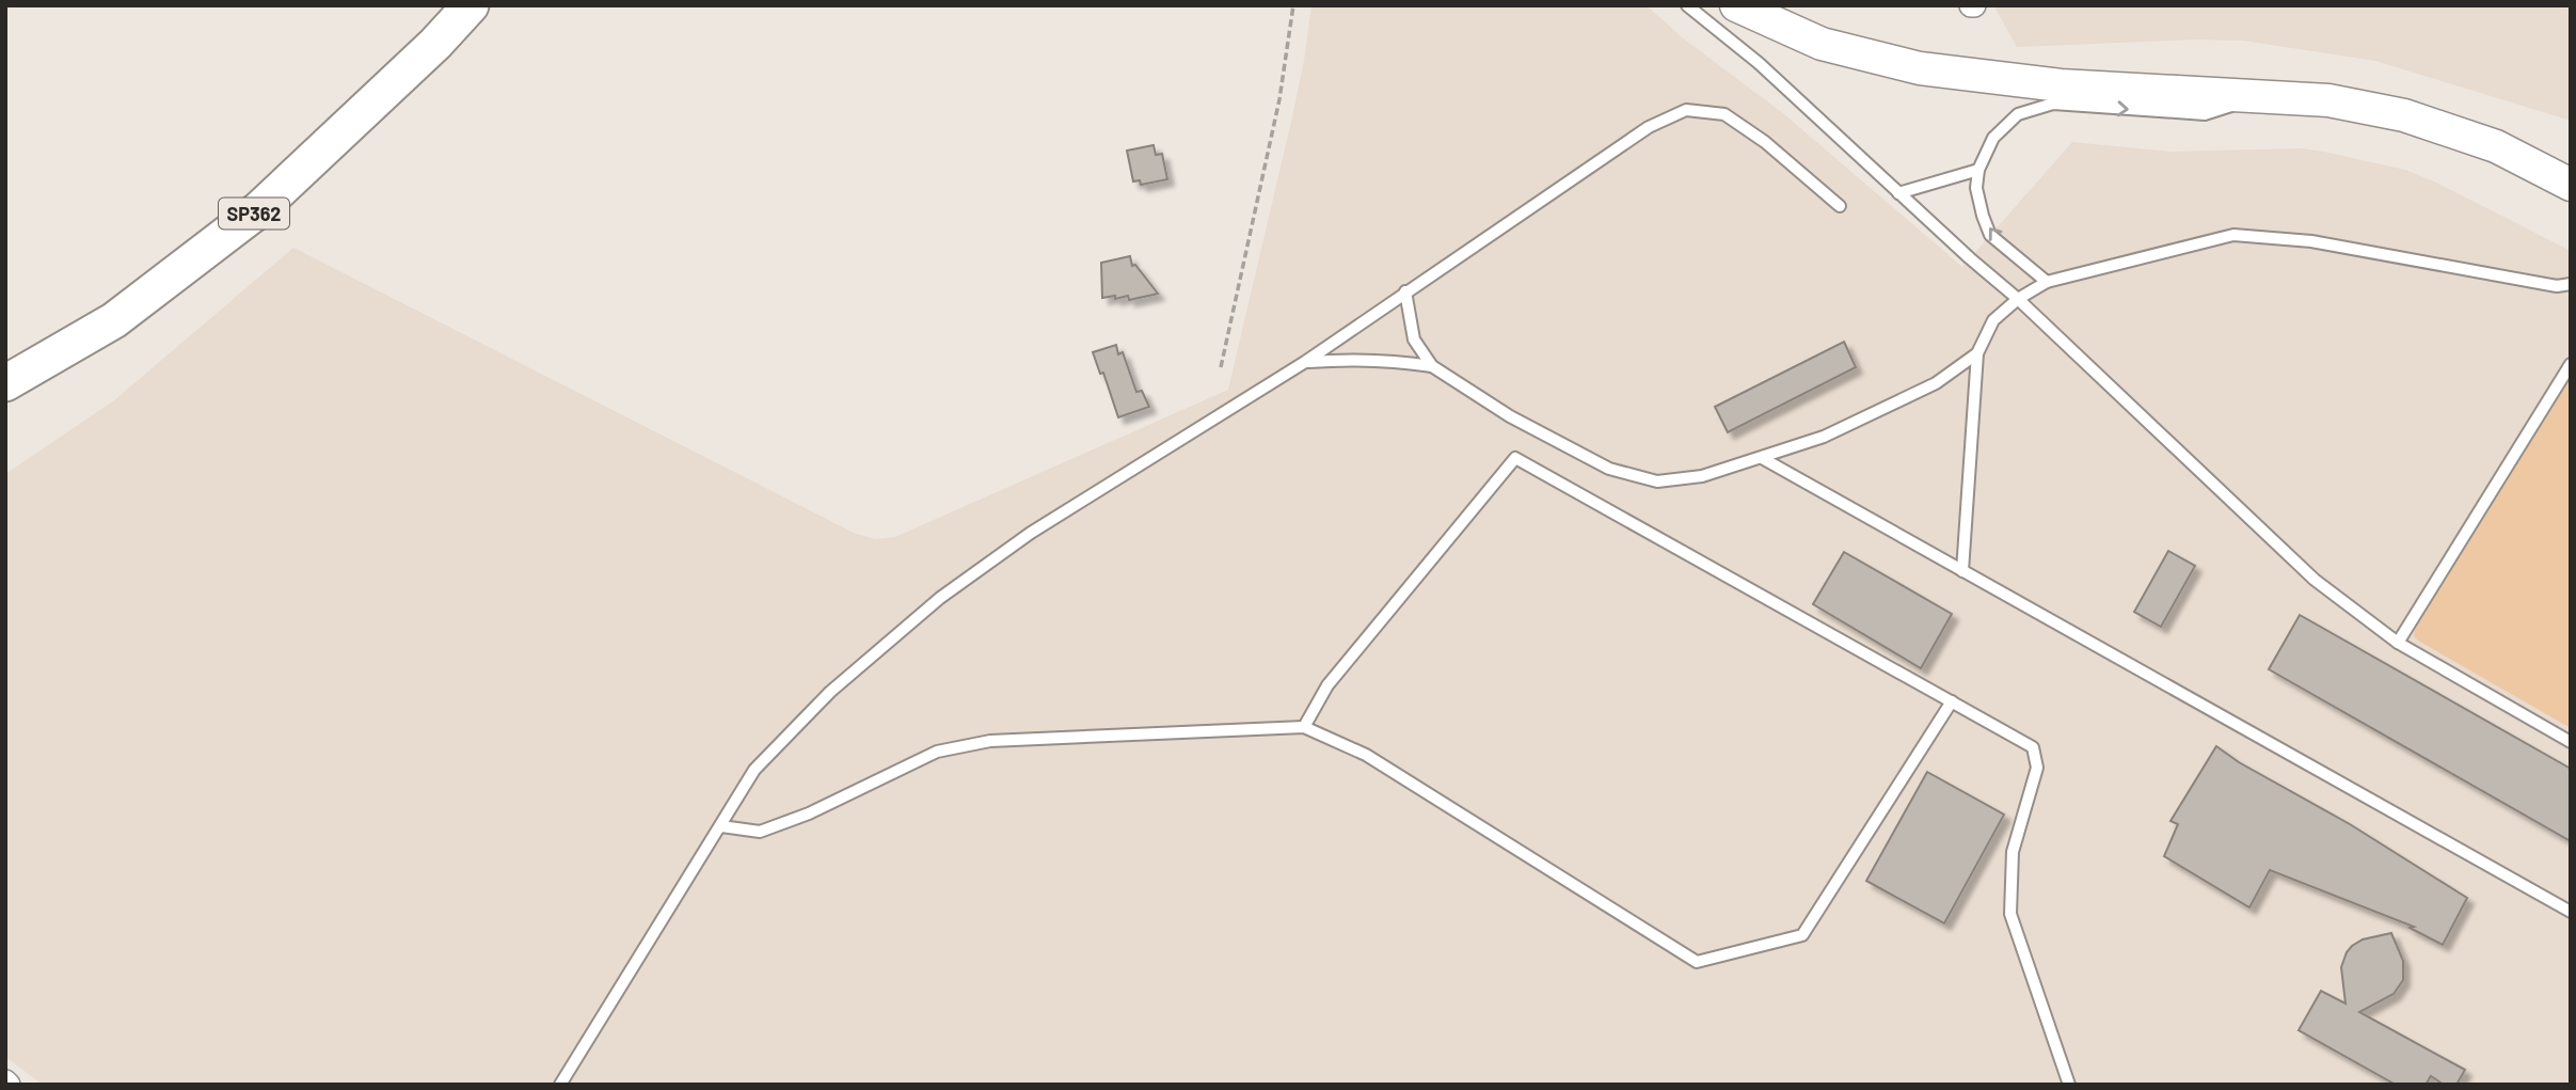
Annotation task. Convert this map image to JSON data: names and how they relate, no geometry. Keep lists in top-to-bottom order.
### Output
{
  "streets": {
    "main road": ["SP362"]
  }
}
